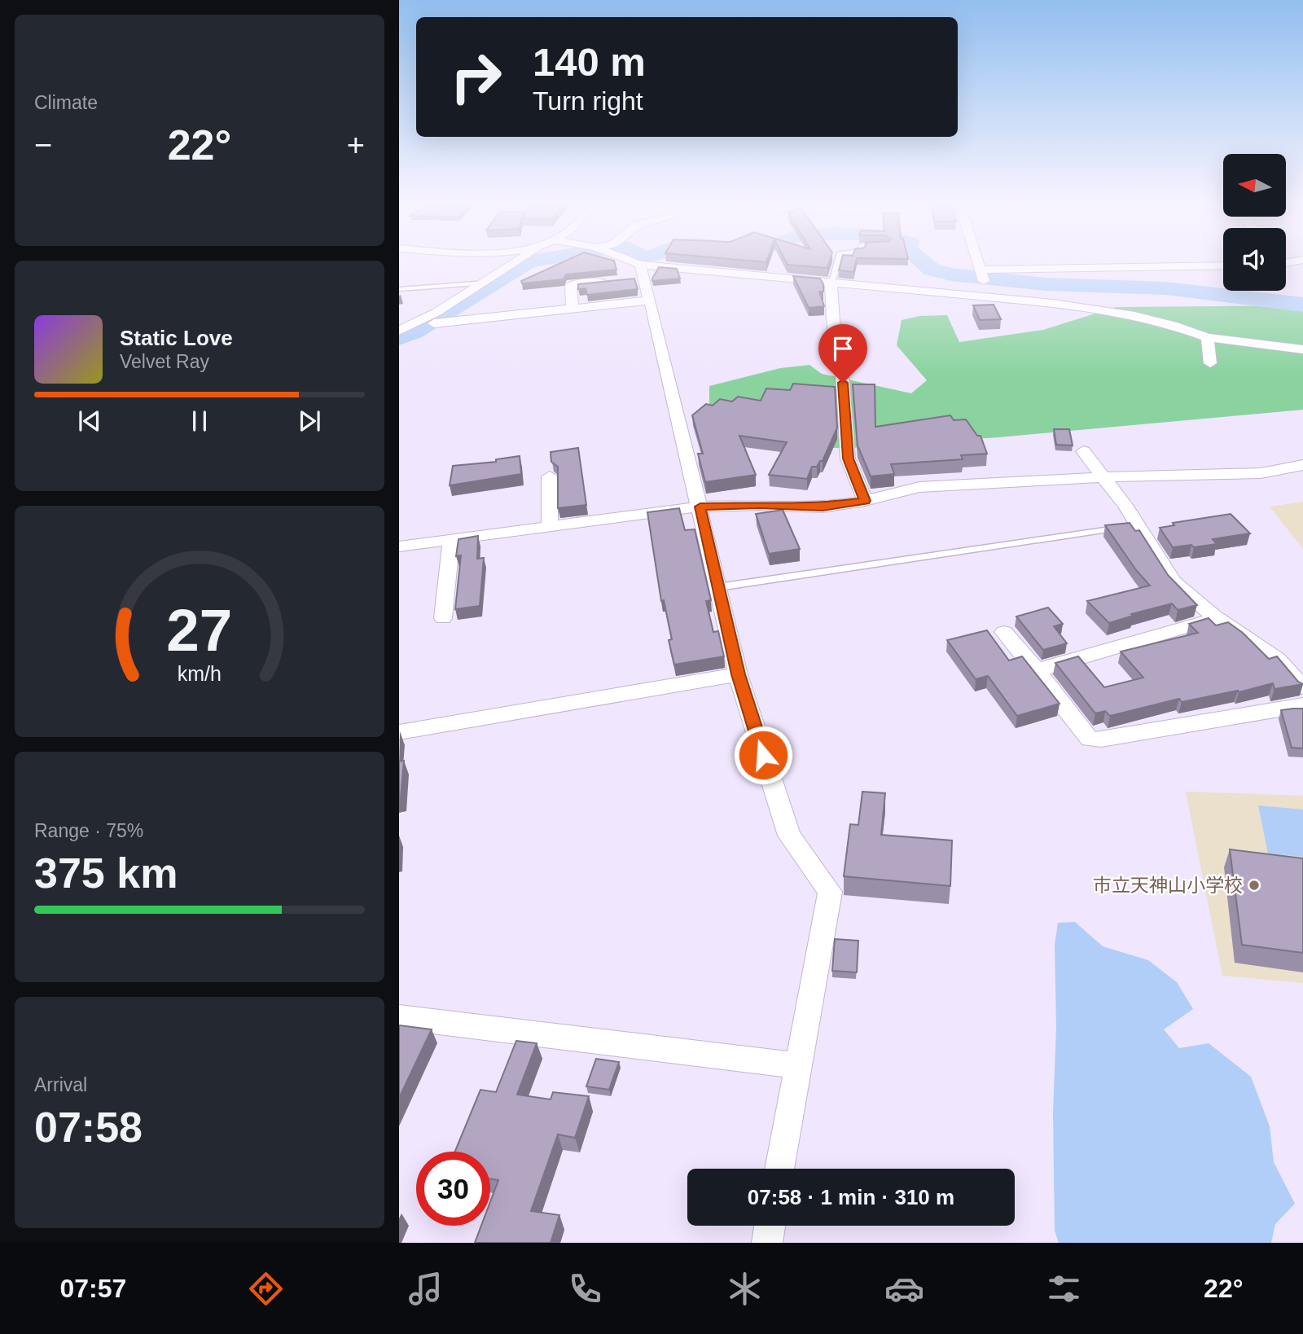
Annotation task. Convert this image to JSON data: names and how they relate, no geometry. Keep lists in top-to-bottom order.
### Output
{
  "places": ["市立天神山小学校"],
  "north": "left",
  "page": {
    "tile": [
      "Climate",
      ["Range · 75%", "375 km"],
      ["Arrival", "07:58"]
    ],
    "turn": ["140 m", "Turn right"],
    "heat": ["−", "22°", "+"],
    "song": ["Static Love", "Velvet Ray"],
    "limit": "30",
    "trip": "07:58 · 1 min · 310 m",
    "tabs": ["07:57", "22°"],
    "gauge": ["27", "km/h"]
  }
}
